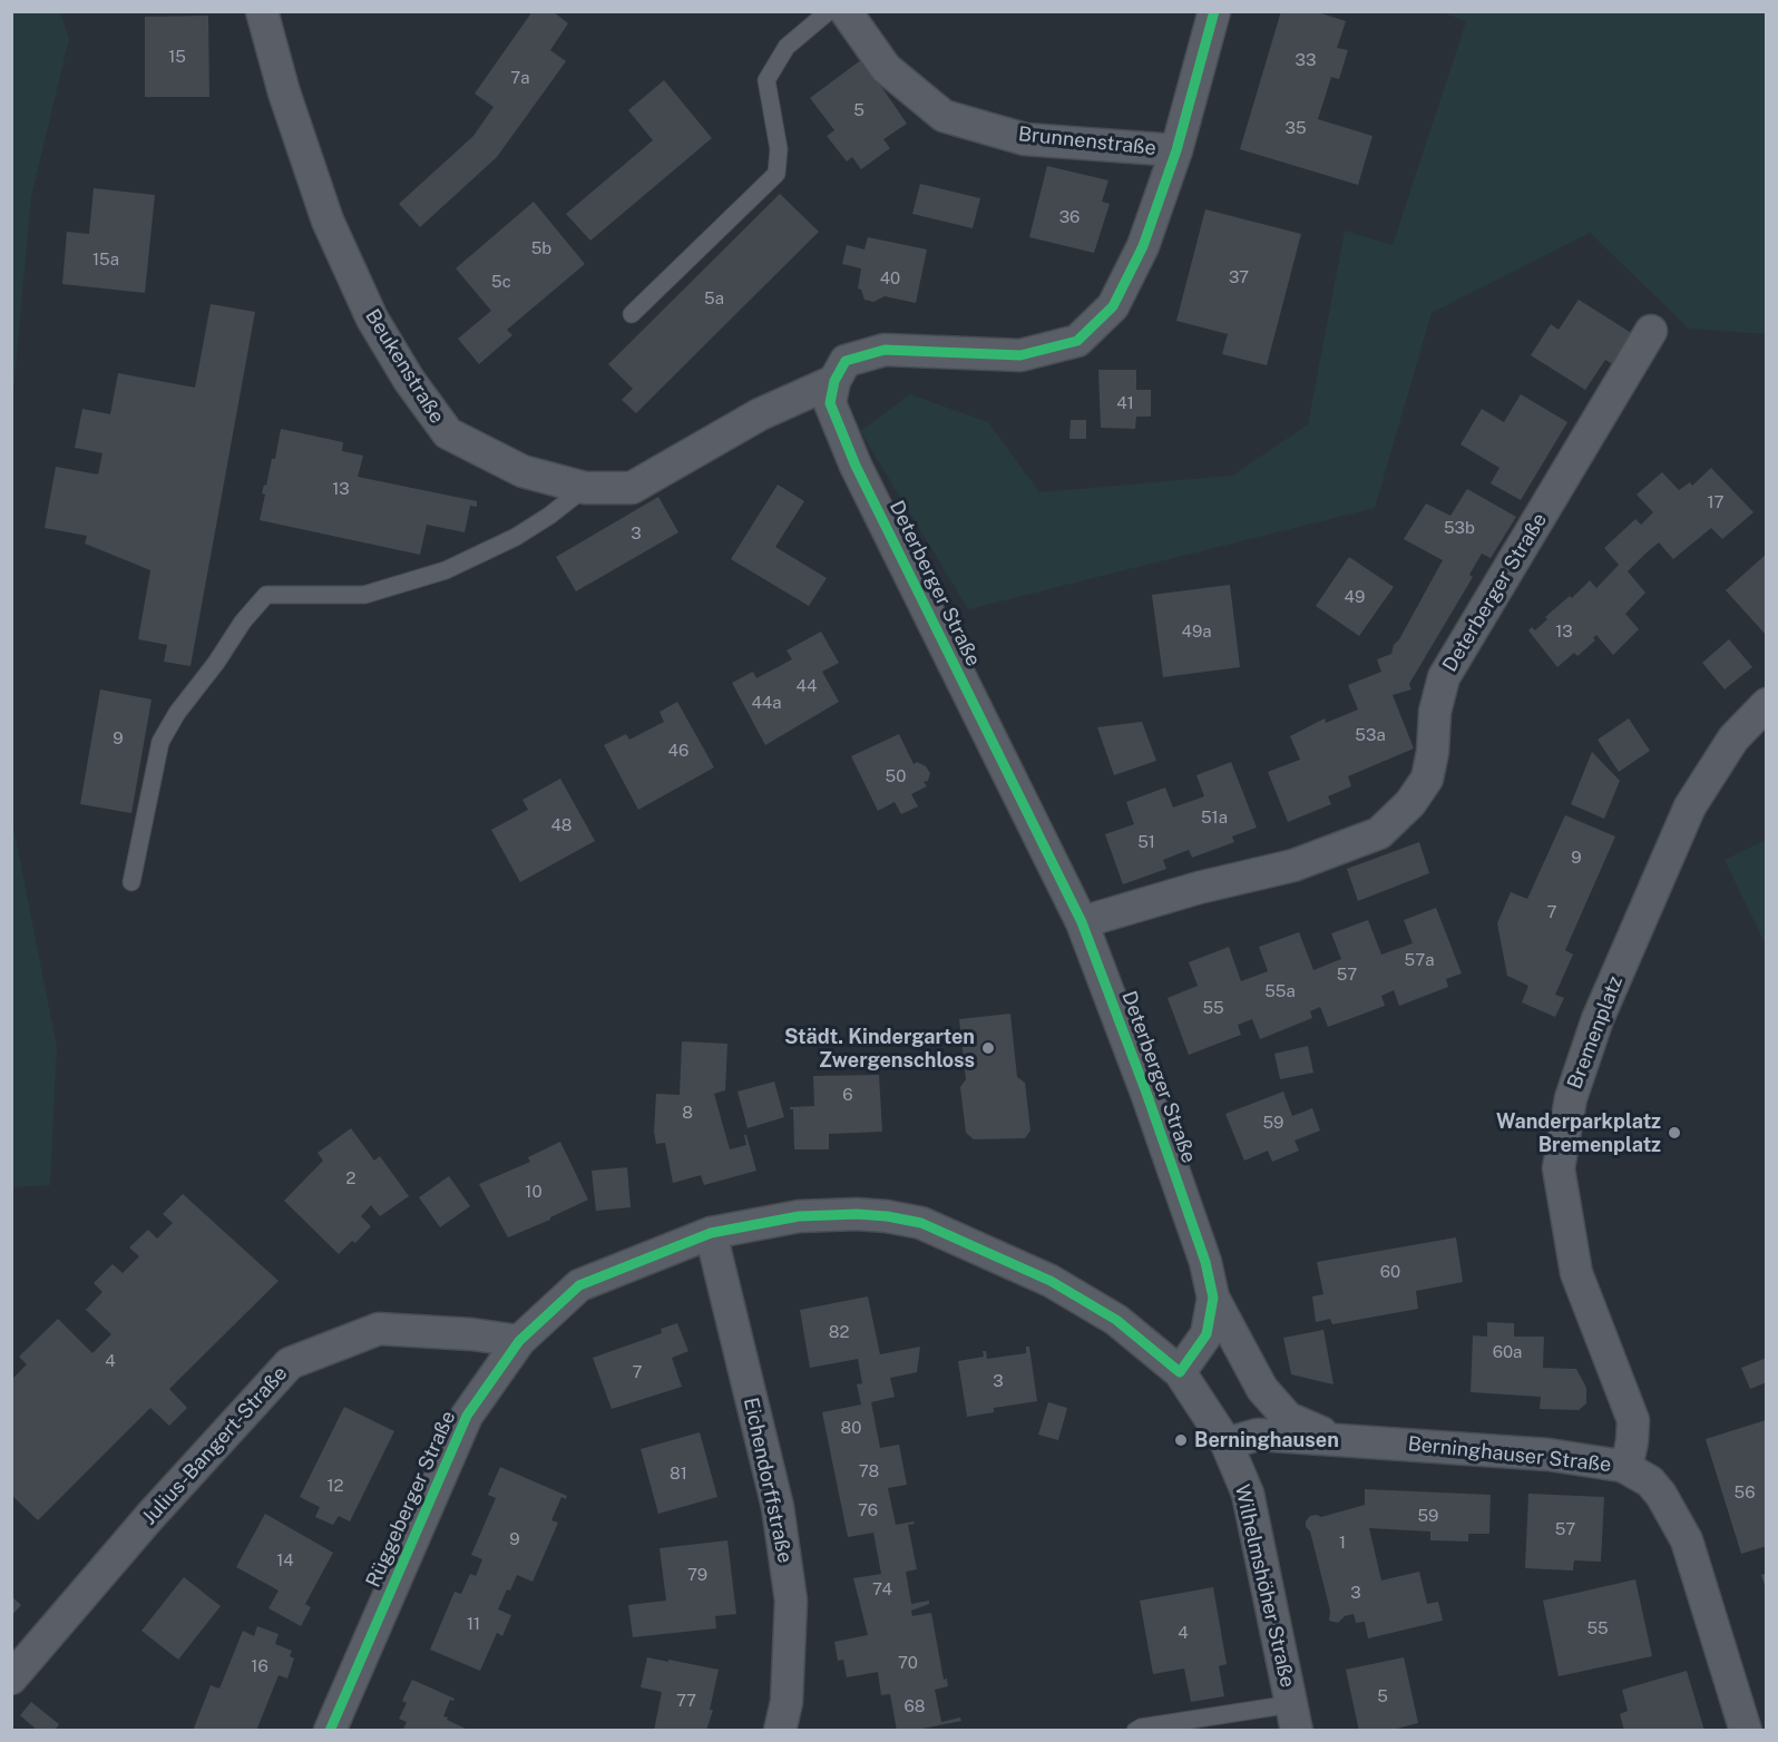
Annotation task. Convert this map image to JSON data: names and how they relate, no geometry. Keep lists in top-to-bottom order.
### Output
{
  "streets": {
    "street": [
      "Brunnenstraße",
      "Beukenstraße",
      "Deterberger Straße",
      "Bremenplatz",
      "Julius-Bangert-Straße",
      "Berninghauser Straße",
      "Eichendorffstraße",
      "Rüggeberger Straße",
      "Wilhelmshöher Straße"
    ]
  },
  "crossings": [
    ["Beukenstraße", "Deterberger Straße"],
    ["Deterberger Straße", "Berninghauser Straße"],
    ["Deterberger Straße", "Rüggeberger Straße"],
    ["Bremenplatz", "Berninghauser Straße"],
    ["Julius-Bangert-Straße", "Rüggeberger Straße"],
    ["Berninghauser Straße", "Rüggeberger Straße"],
    ["Berninghauser Straße", "Wilhelmshöher Straße"],
    ["Eichendorffstraße", "Rüggeberger Straße"],
    ["Rüggeberger Straße", "Wilhelmshöher Straße"]
  ],
  "places": ["Städt. Kindergarten Zwergenschloss", "Wanderparkplatz Bremenplatz", "Berninghausen"],
  "house_numbers": [
    "15",
    "33",
    "7a",
    "5",
    "35",
    "36",
    "5b",
    "15a",
    "37",
    "40",
    "5c",
    "5a",
    "41",
    "13",
    "17",
    "53b",
    "3",
    "49",
    "49a",
    "13",
    "44",
    "44a",
    "53a",
    "9",
    "46",
    "50",
    "51a",
    "48",
    "51",
    "9",
    "7",
    "57a",
    "57",
    "55a",
    "55",
    "6",
    "8",
    "59",
    "2",
    "10",
    "60",
    "82",
    "60a",
    "4",
    "7",
    "3",
    "80",
    "78",
    "81",
    "12",
    "56",
    "76",
    "59",
    "57",
    "9",
    "1",
    "14",
    "79",
    "74",
    "3",
    "11",
    "55",
    "4",
    "70",
    "16",
    "5",
    "77",
    "68"
  ]
}
